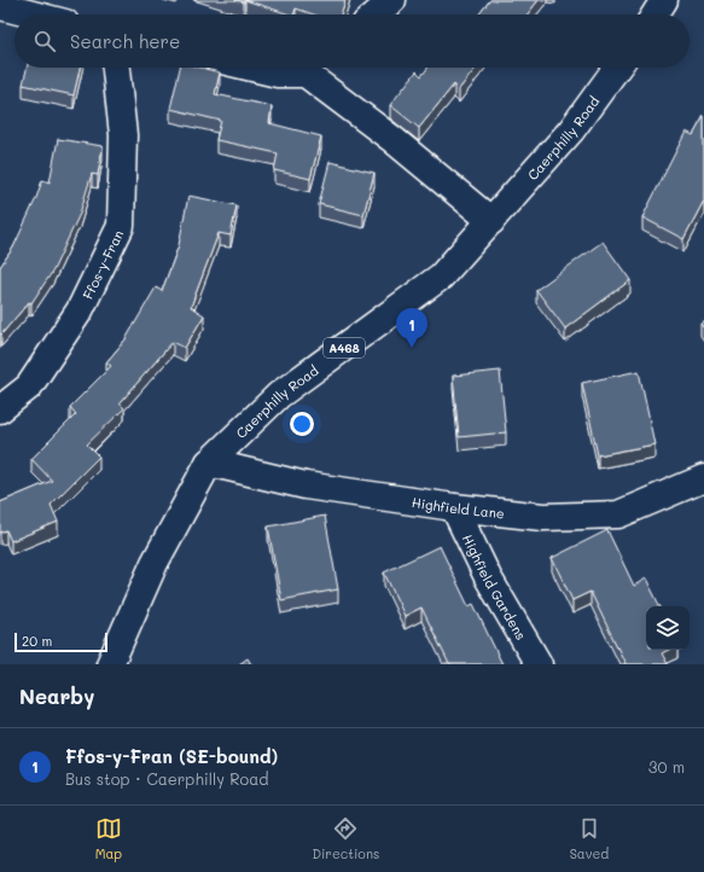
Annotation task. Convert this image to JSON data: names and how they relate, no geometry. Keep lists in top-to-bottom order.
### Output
{
  "streets": {
    "street": [
      "Caerphilly Road",
      "Ffos-y-Fran",
      "A468",
      "Highfield Lane",
      "Highfield Gardens"
    ]
  },
  "crossings": [
    ["Caerphilly Road", "Highfield Lane"],
    ["Highfield Lane", "Highfield Gardens"]
  ],
  "scale_bar": "20 m",
  "page": {
    "search": "Search here",
    "pins": "1",
    "scale": "20 m",
    "heading": "Nearby",
    "list": [
      {
        "mark": "1",
        "name": "Ffos-y-Fran (SE-bound)",
        "note": "Bus stop · Caerphilly Road",
        "value": "30 m"
      }
    ],
    "nav": ["Map", "Directions", "Saved"]
  }
}
